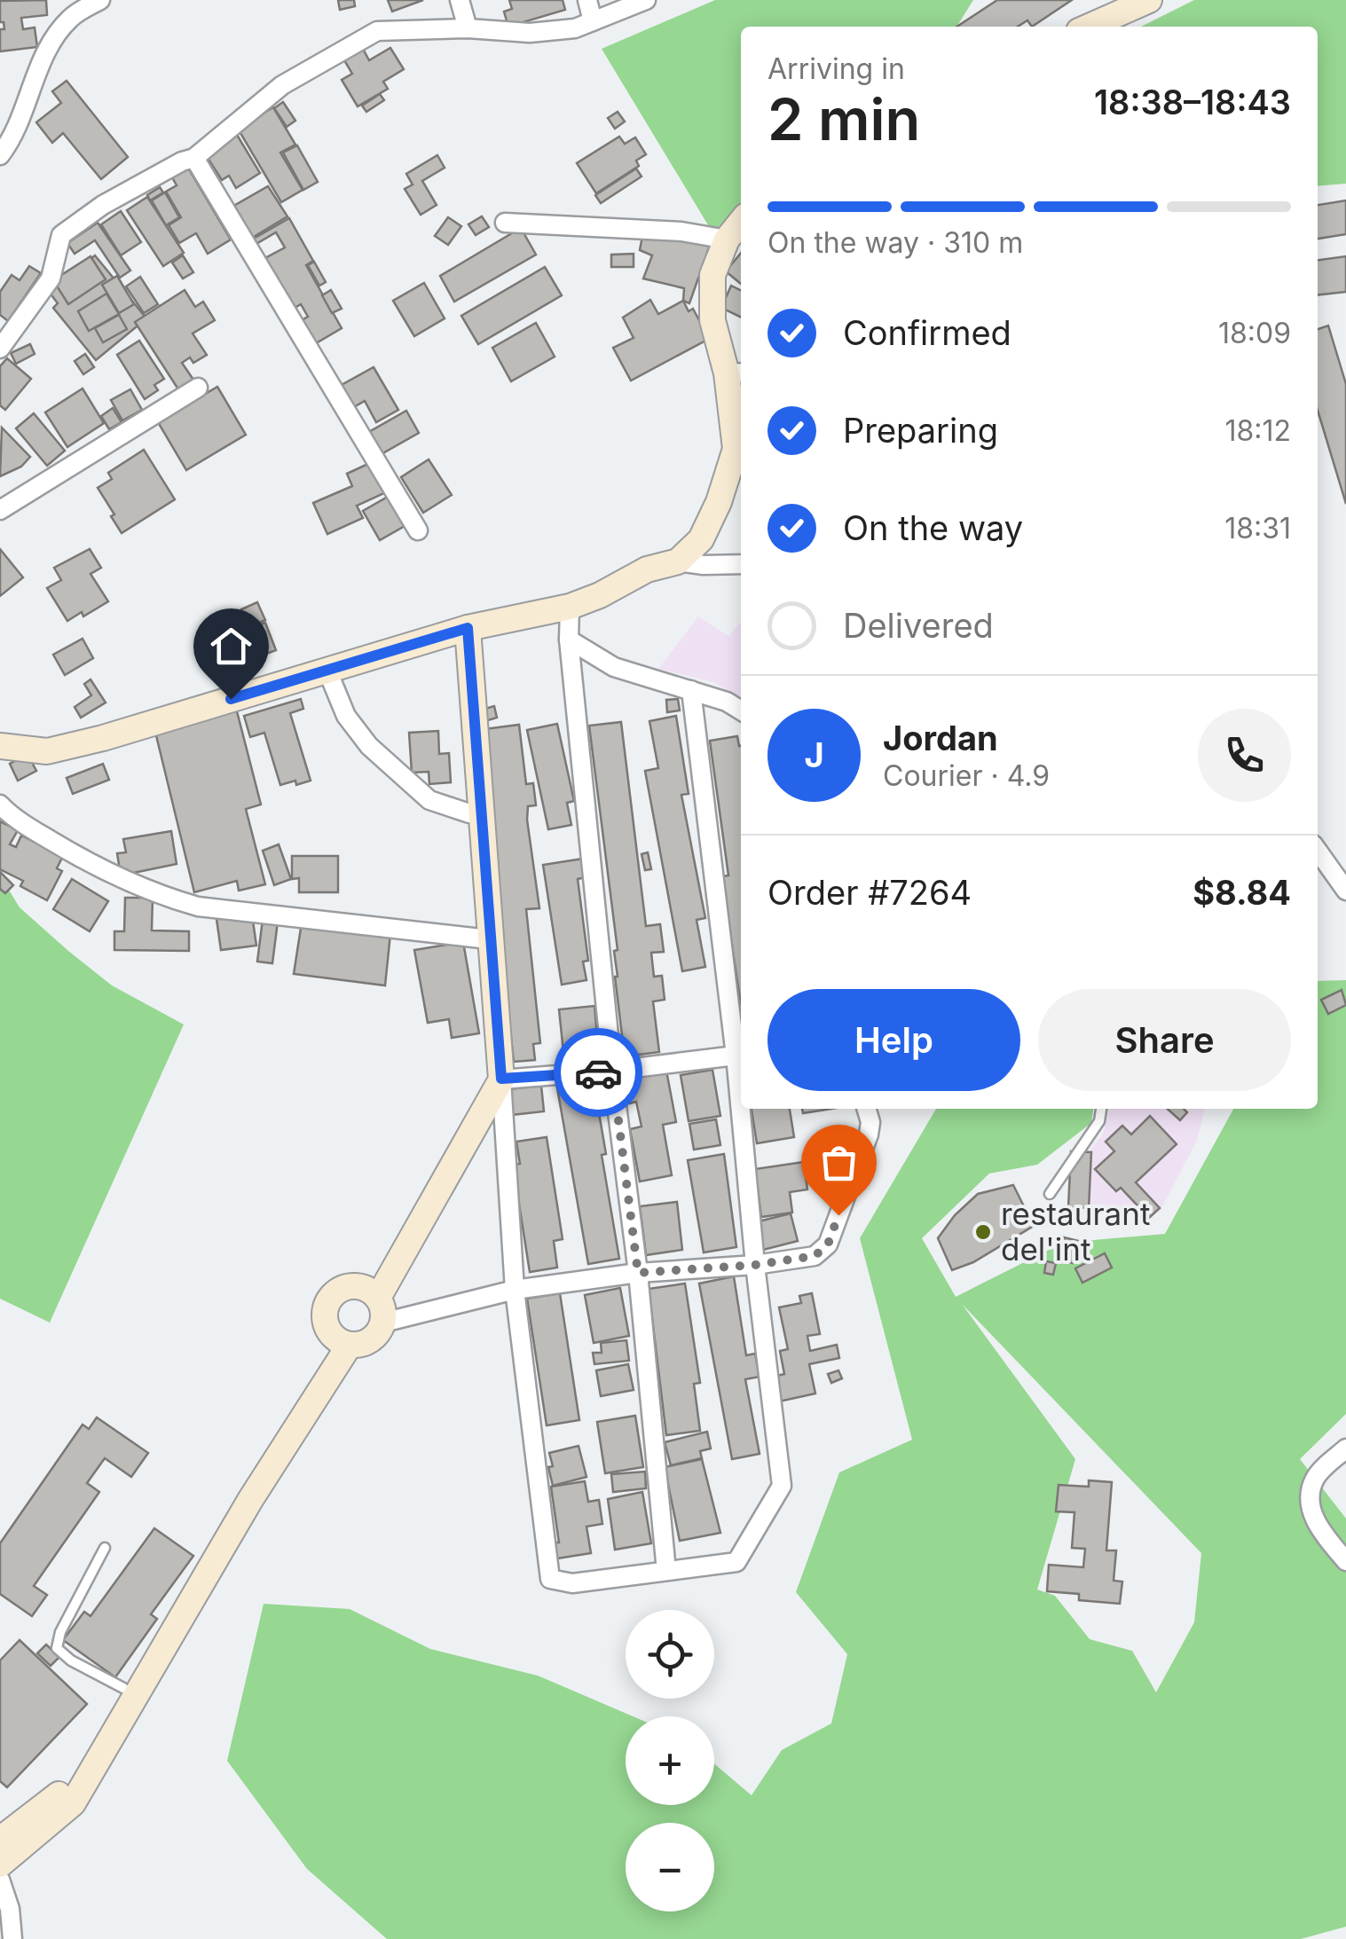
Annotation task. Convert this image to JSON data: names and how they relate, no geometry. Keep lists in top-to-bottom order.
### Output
{
  "places": ["restaurant del'int"],
  "page": {
    "heading": ["2 min", "Arriving in", "18:38–18:43"],
    "panel": [
      "Jordan",
      "Courier · 4.9",
      "Order #7264",
      "$8.84"
    ],
    "bar": "On the way · 310 m",
    "list": [
      ["Confirmed", "18:09"],
      ["Preparing", "18:12"],
      ["On the way", "18:31"],
      "Delivered"
    ],
    "round": "J",
    "buttons": ["Help", "Share"],
    "map_buttons": ["+", "−"]
  }
}
